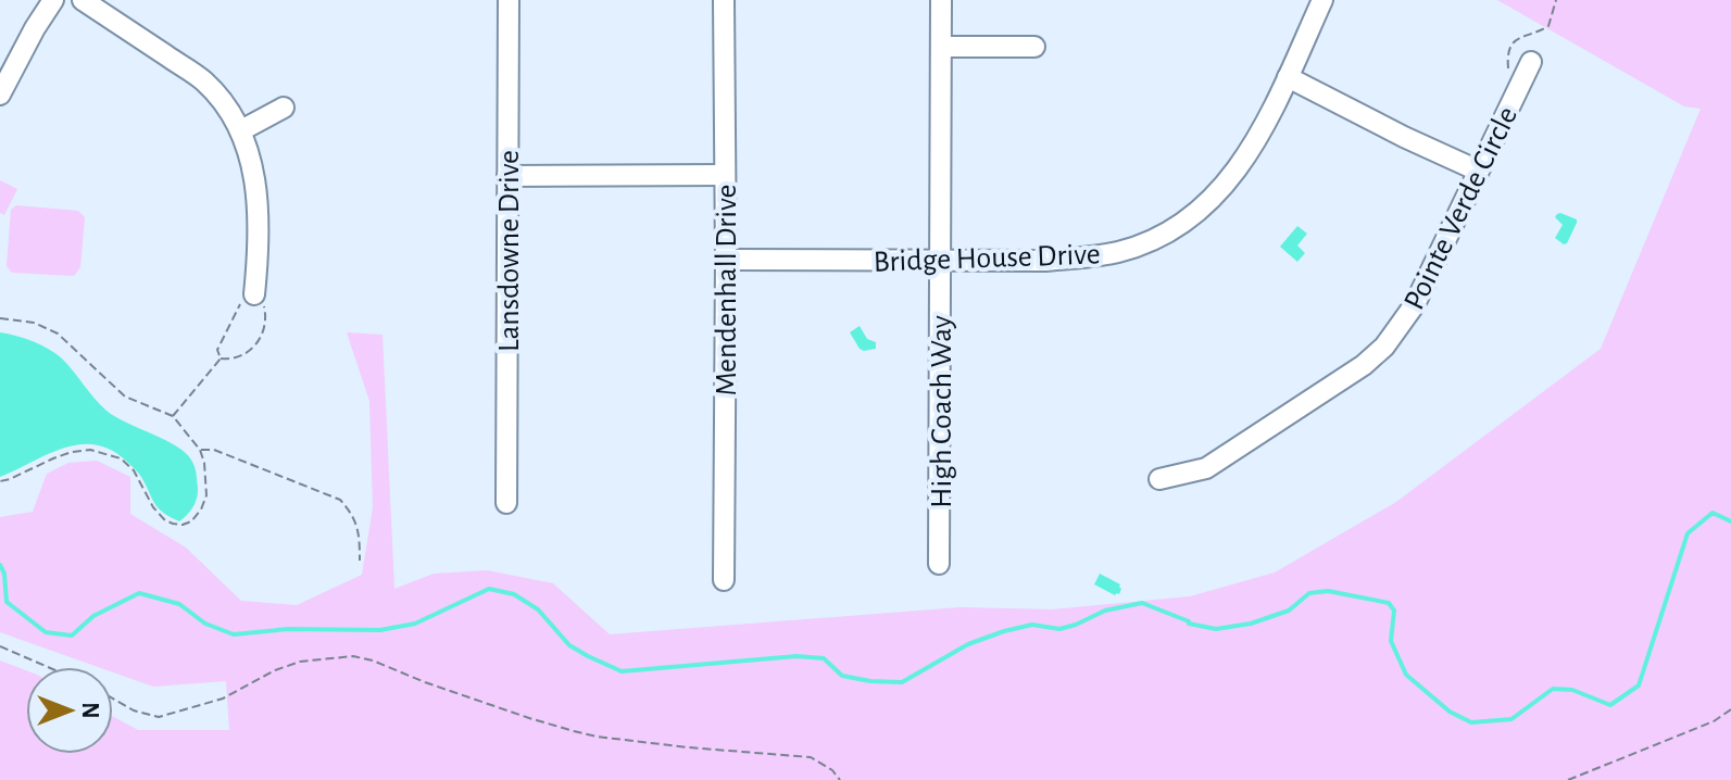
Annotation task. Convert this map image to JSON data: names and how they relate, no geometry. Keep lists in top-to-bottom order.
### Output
{
  "streets": {
    "street": [
      "Pointe Verde Circle",
      "Lansdowne Drive",
      "Bridge House Drive",
      "Mendenhall Drive",
      "High Coach Way"
    ]
  },
  "crossings": [
    ["Bridge House Drive", "Mendenhall Drive"],
    ["Bridge House Drive", "High Coach Way"]
  ],
  "north": "right"
}
